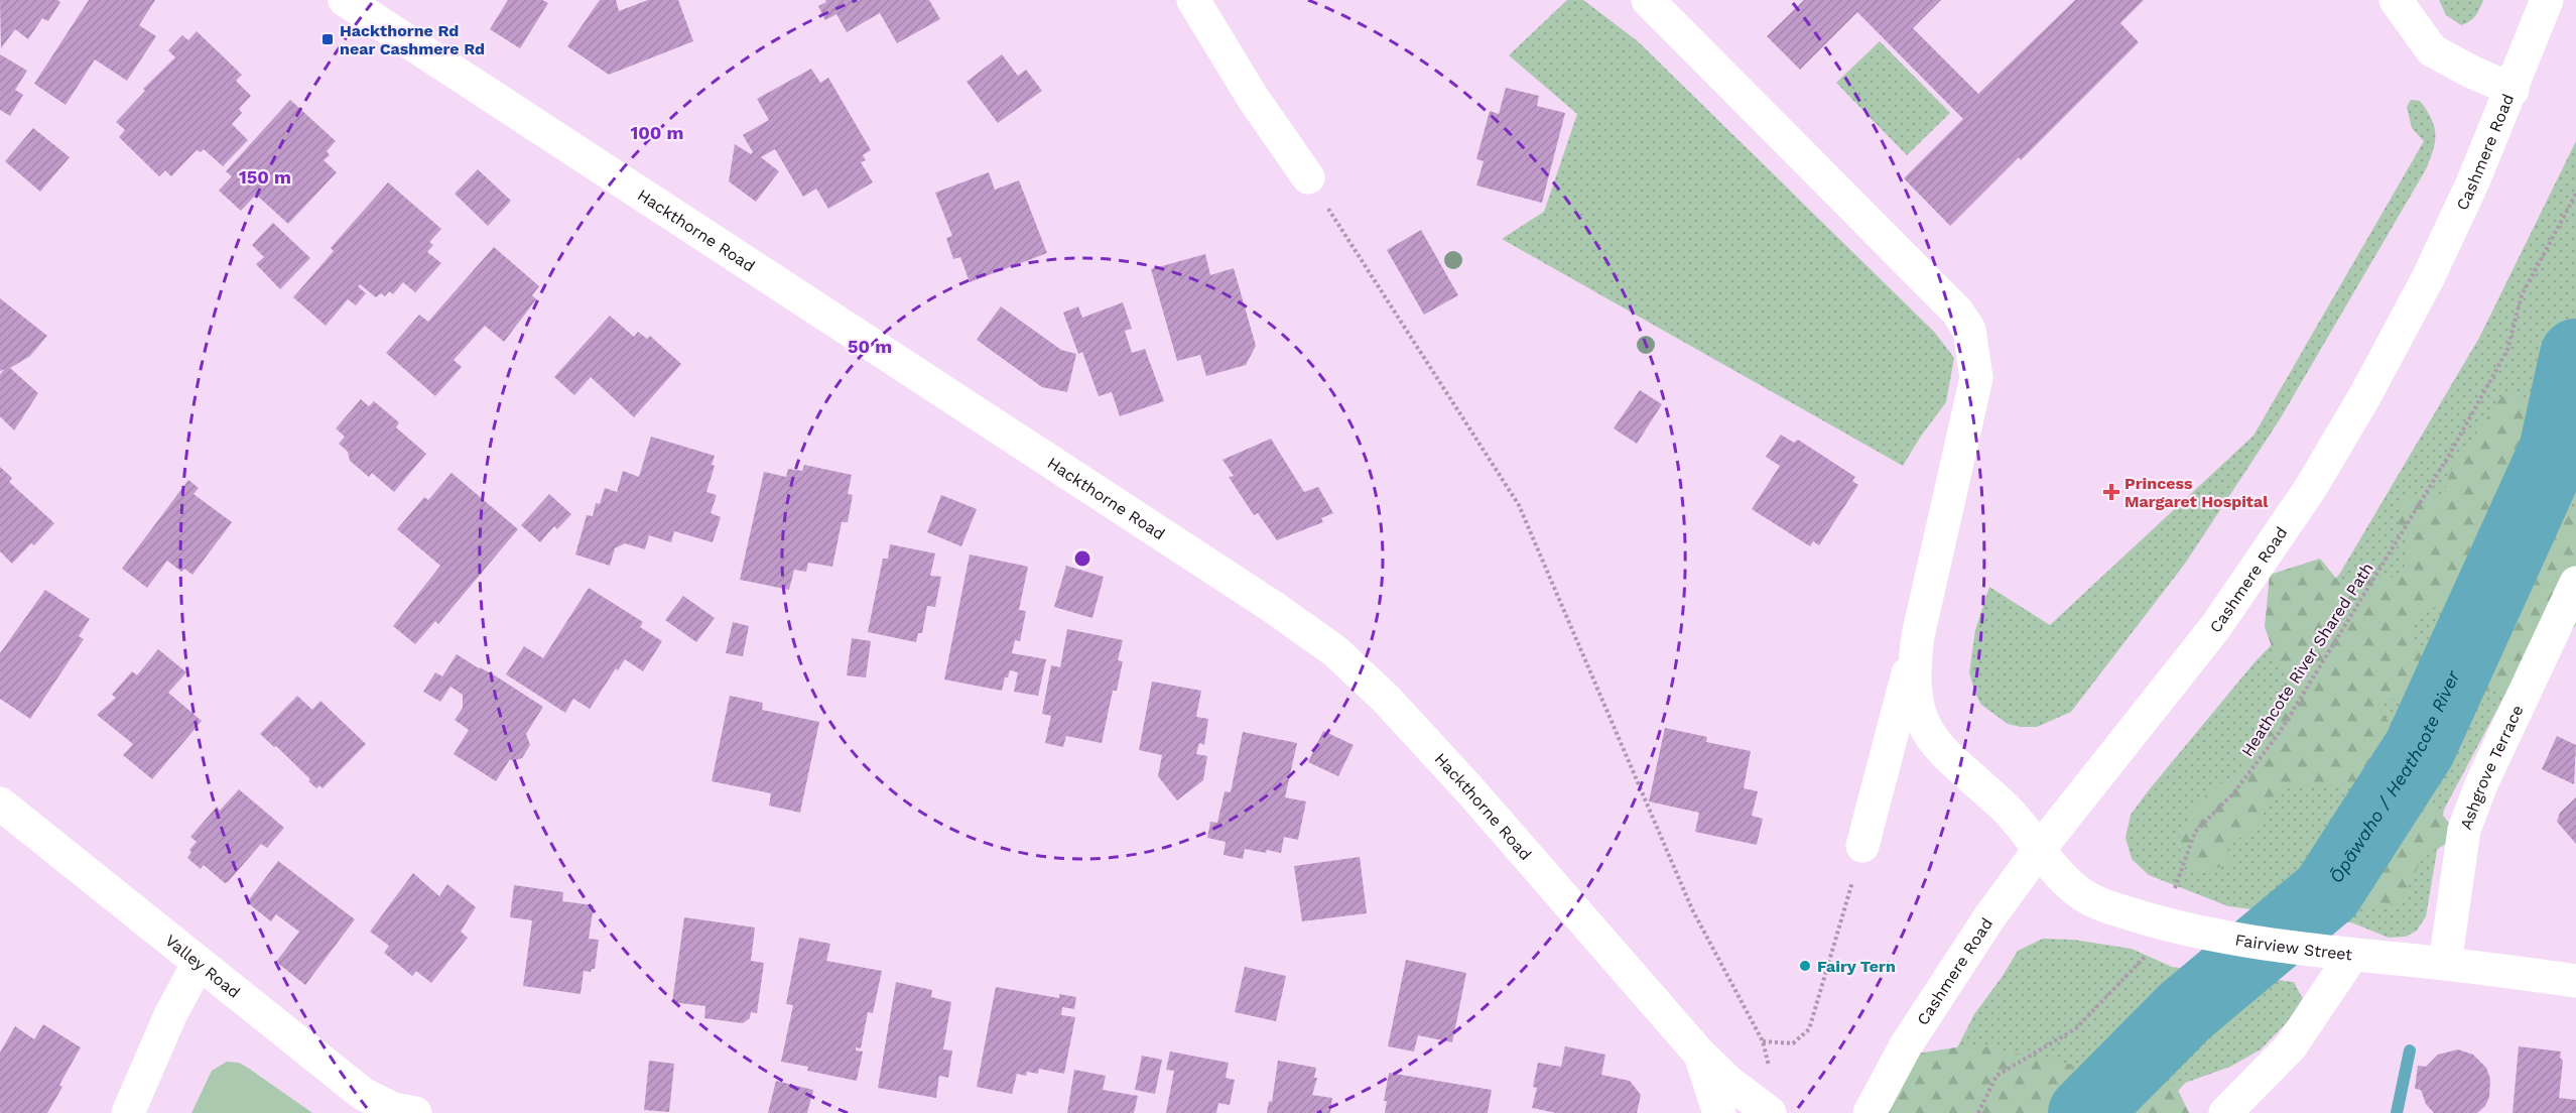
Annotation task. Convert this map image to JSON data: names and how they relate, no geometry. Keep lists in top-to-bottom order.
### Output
{
  "streets": {
    "street": [
      "Cashmere Road",
      "Hackthorne Road",
      "Ashgrove Terrace",
      "Fairview Street",
      "Valley Road"
    ],
    "path": ["Heathcote River Shared Path"]
  },
  "crossings": [
    ["Cashmere Road", "Fairview Street"],
    ["Heathcote River Shared Path", "Fairview Street"],
    ["Ashgrove Terrace", "Fairview Street"]
  ],
  "water": ["Ōpāwaho / Heathcote River"],
  "places": {
    "transit": ["Hackthorne Rd near Cashmere Rd"],
    "health": ["Princess Margaret Hospital"],
    "other": ["Fairy Tern"]
  },
  "rings": ["100 m", "150 m", "50 m"]
}
